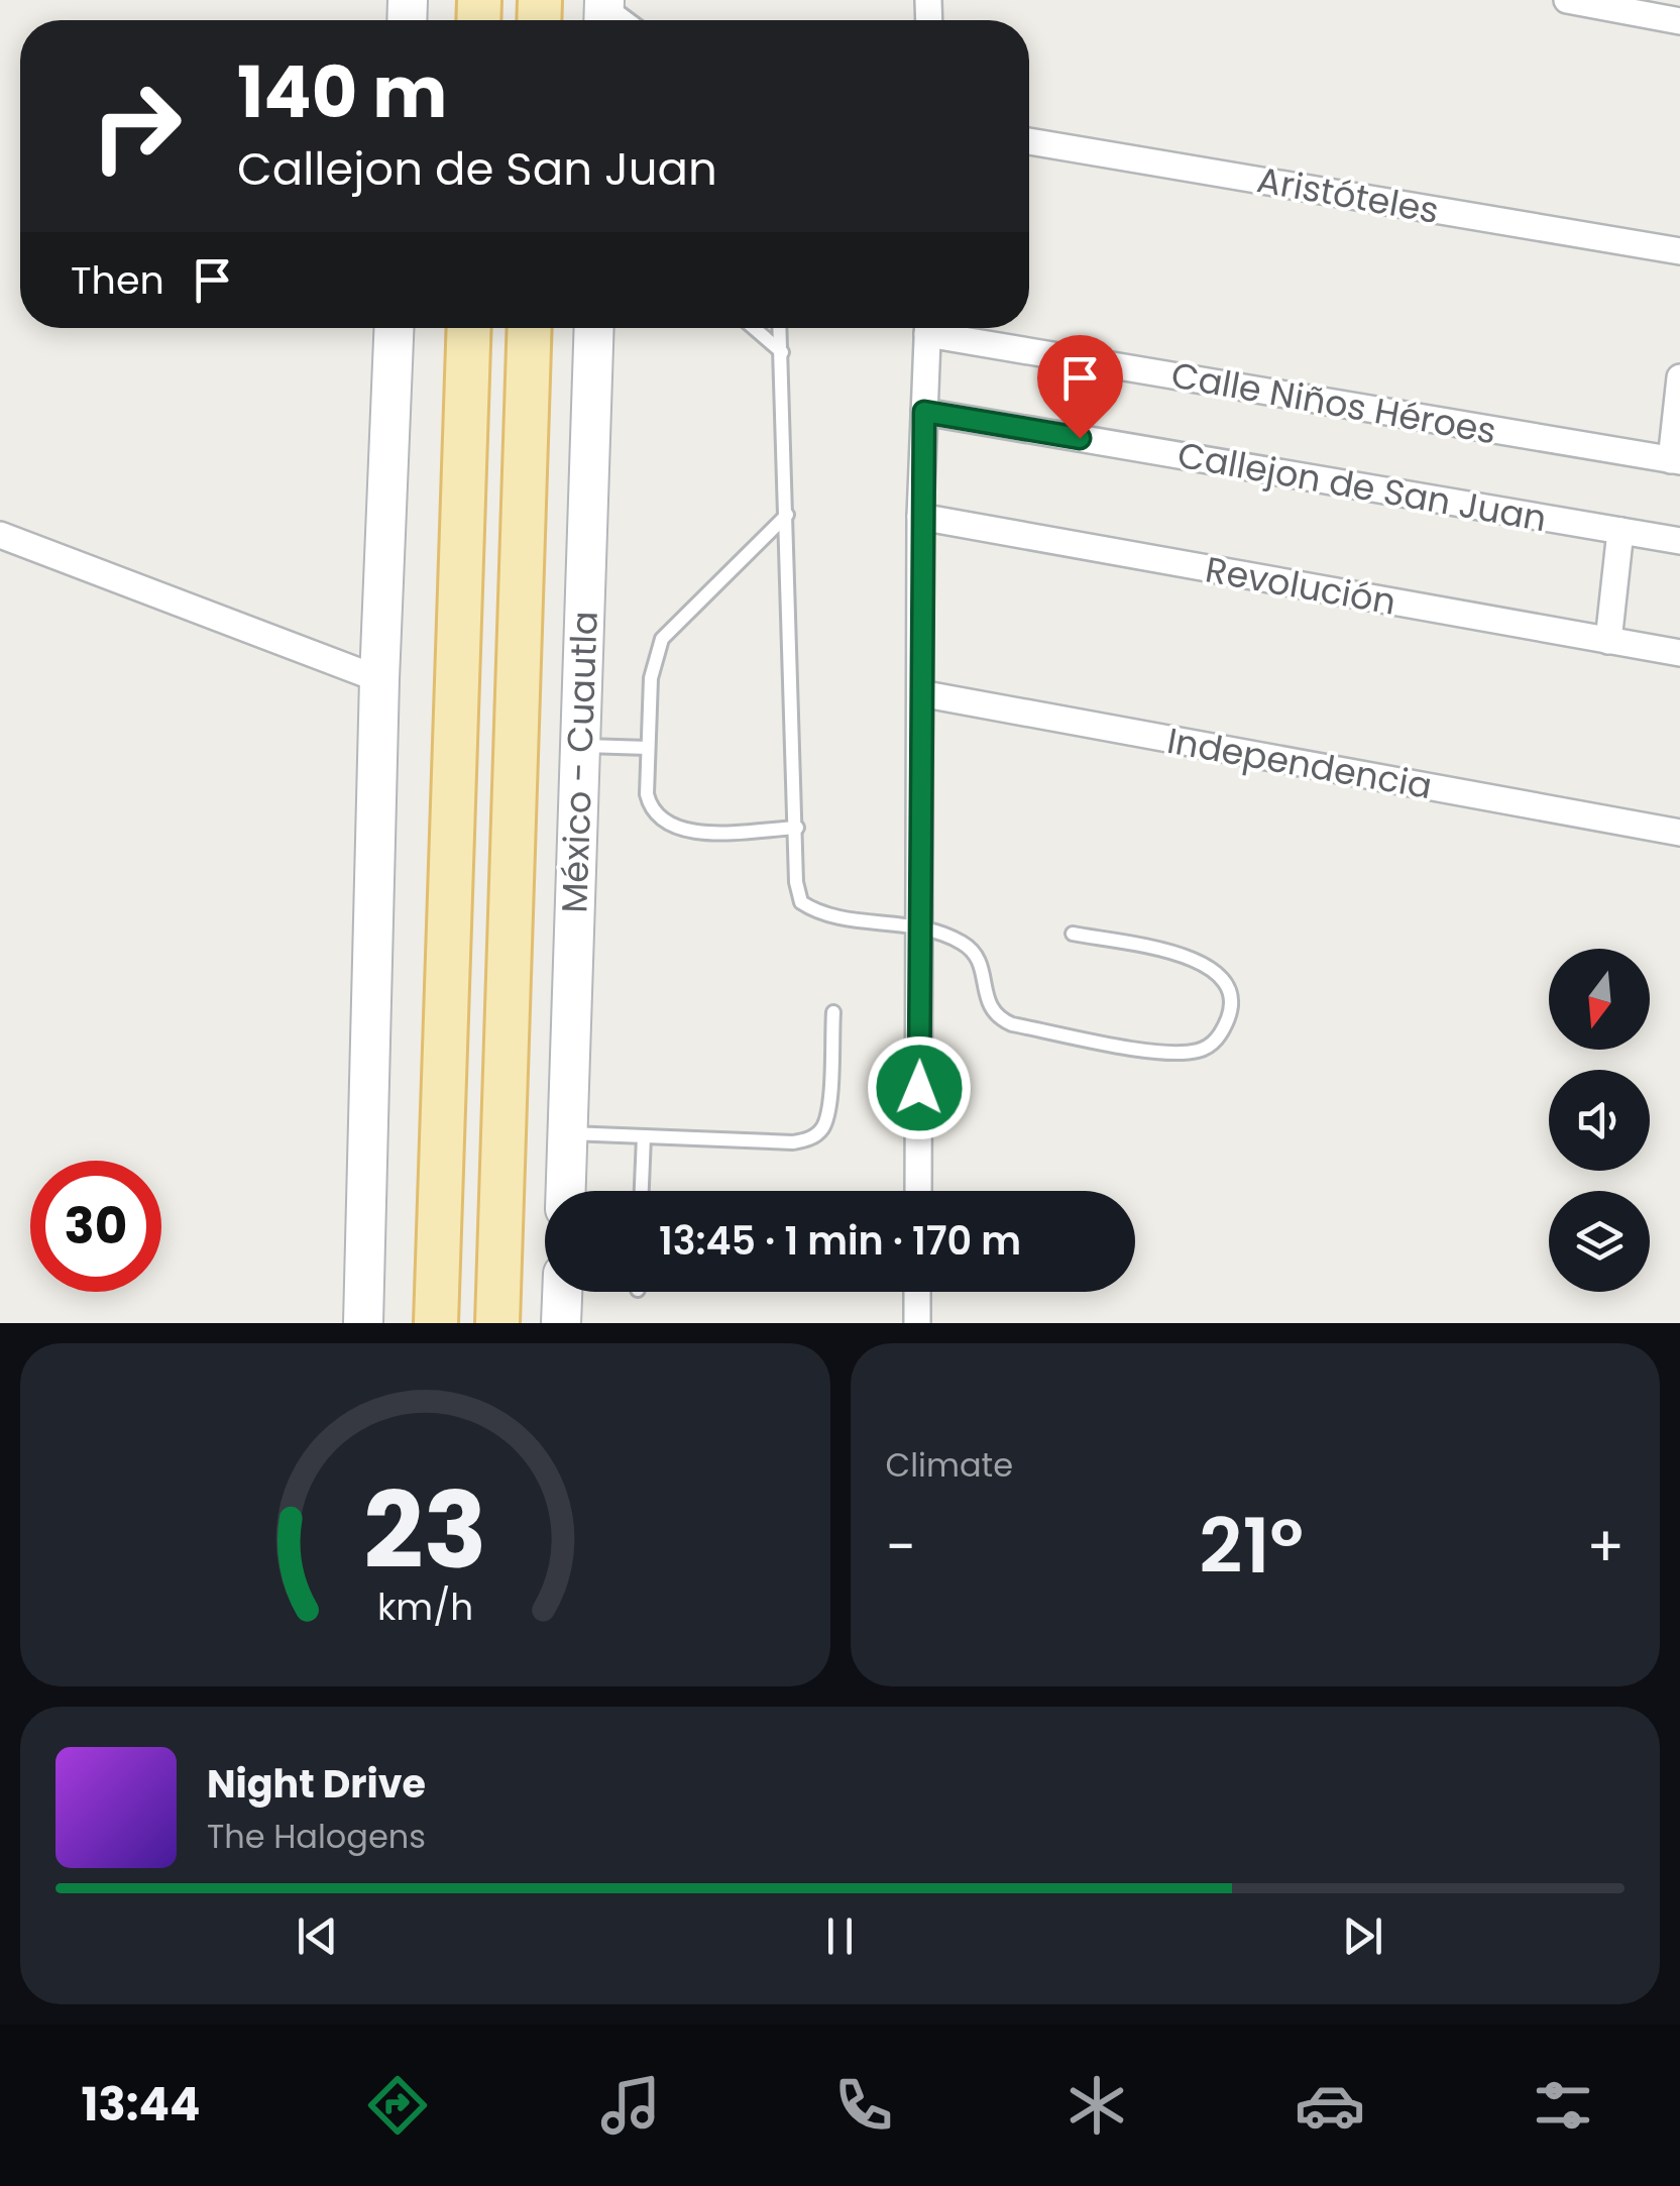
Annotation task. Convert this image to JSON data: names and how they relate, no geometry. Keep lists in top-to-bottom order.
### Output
{
  "streets": {
    "main road": ["México - Cuautla"],
    "street": [
      "Aristóteles",
      "Calle Niños Héroes",
      "Callejon de San Juan",
      "Revolución",
      "Independencia"
    ]
  },
  "north": "bottom",
  "page": {
    "turn": ["140 m", "Callejon de San Juan"],
    "then": "Then",
    "limit": "30",
    "trip": "13:45 · 1 min · 170 m",
    "tile": "Climate",
    "heat": ["−", "21°", "+"],
    "song": ["Night Drive", "The Halogens"],
    "tabs": "13:44",
    "gauge": ["23", "km/h"]
  }
}
